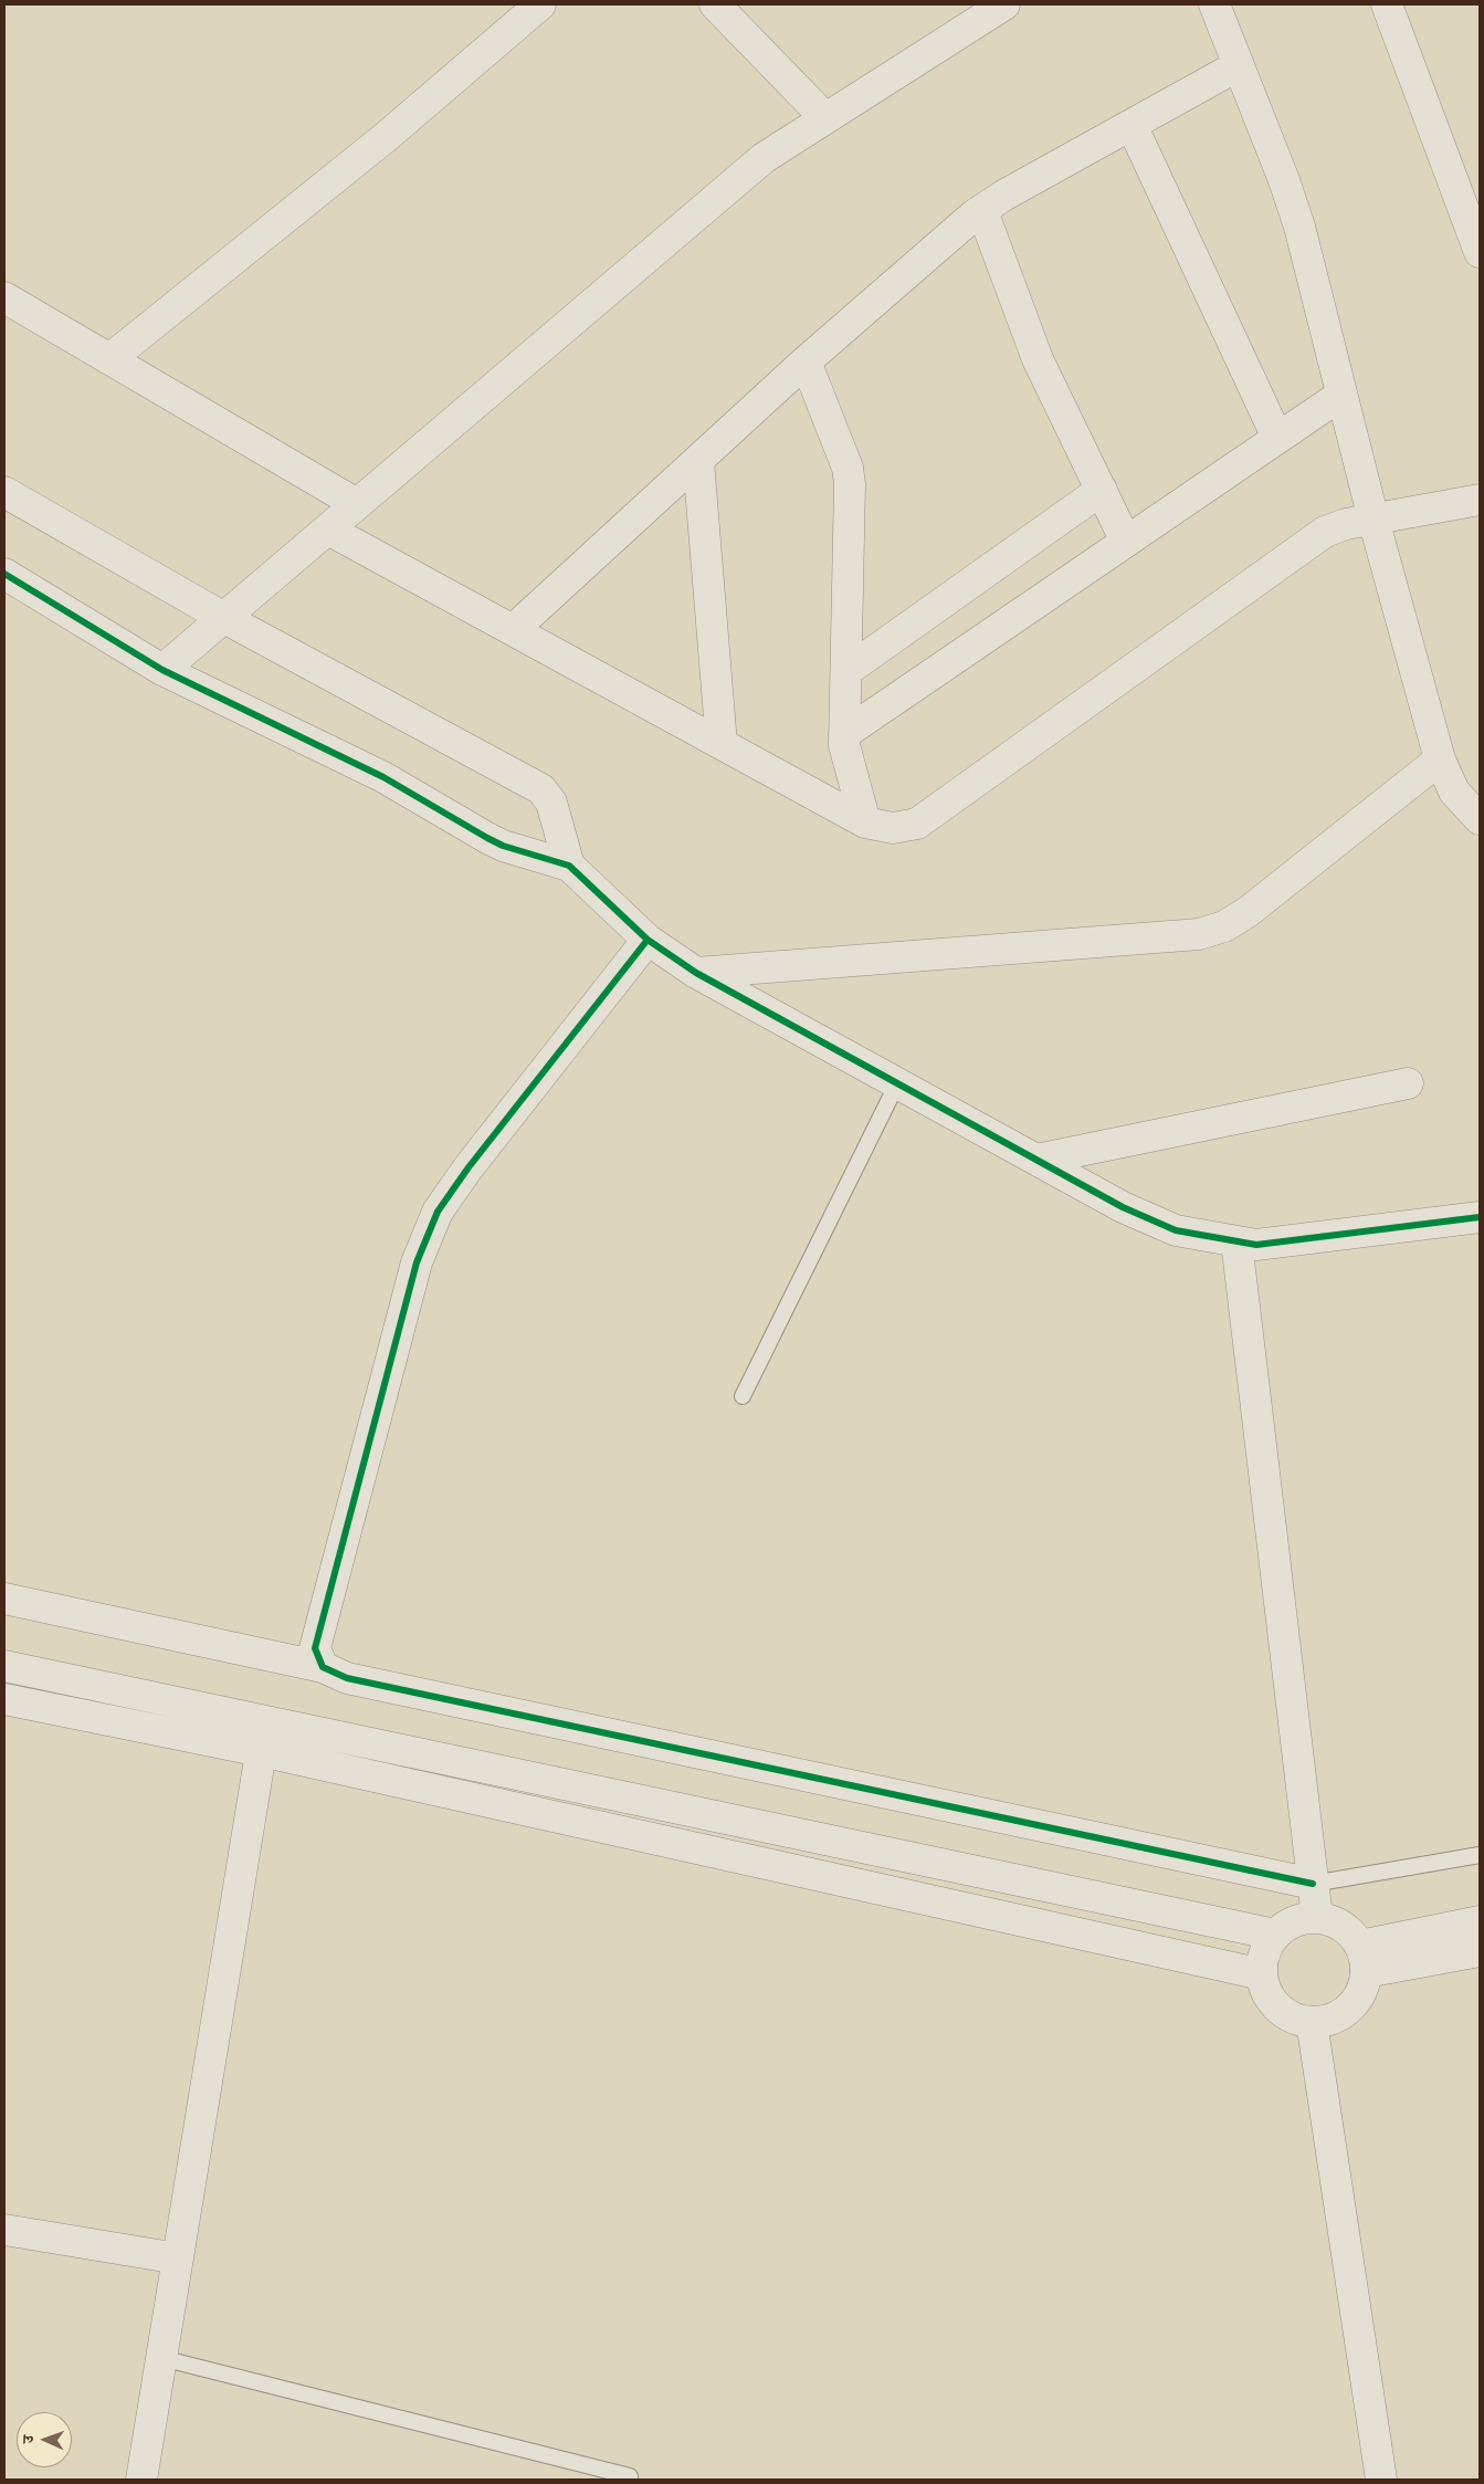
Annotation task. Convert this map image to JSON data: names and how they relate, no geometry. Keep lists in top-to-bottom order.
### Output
{
  "north": "left"
}
